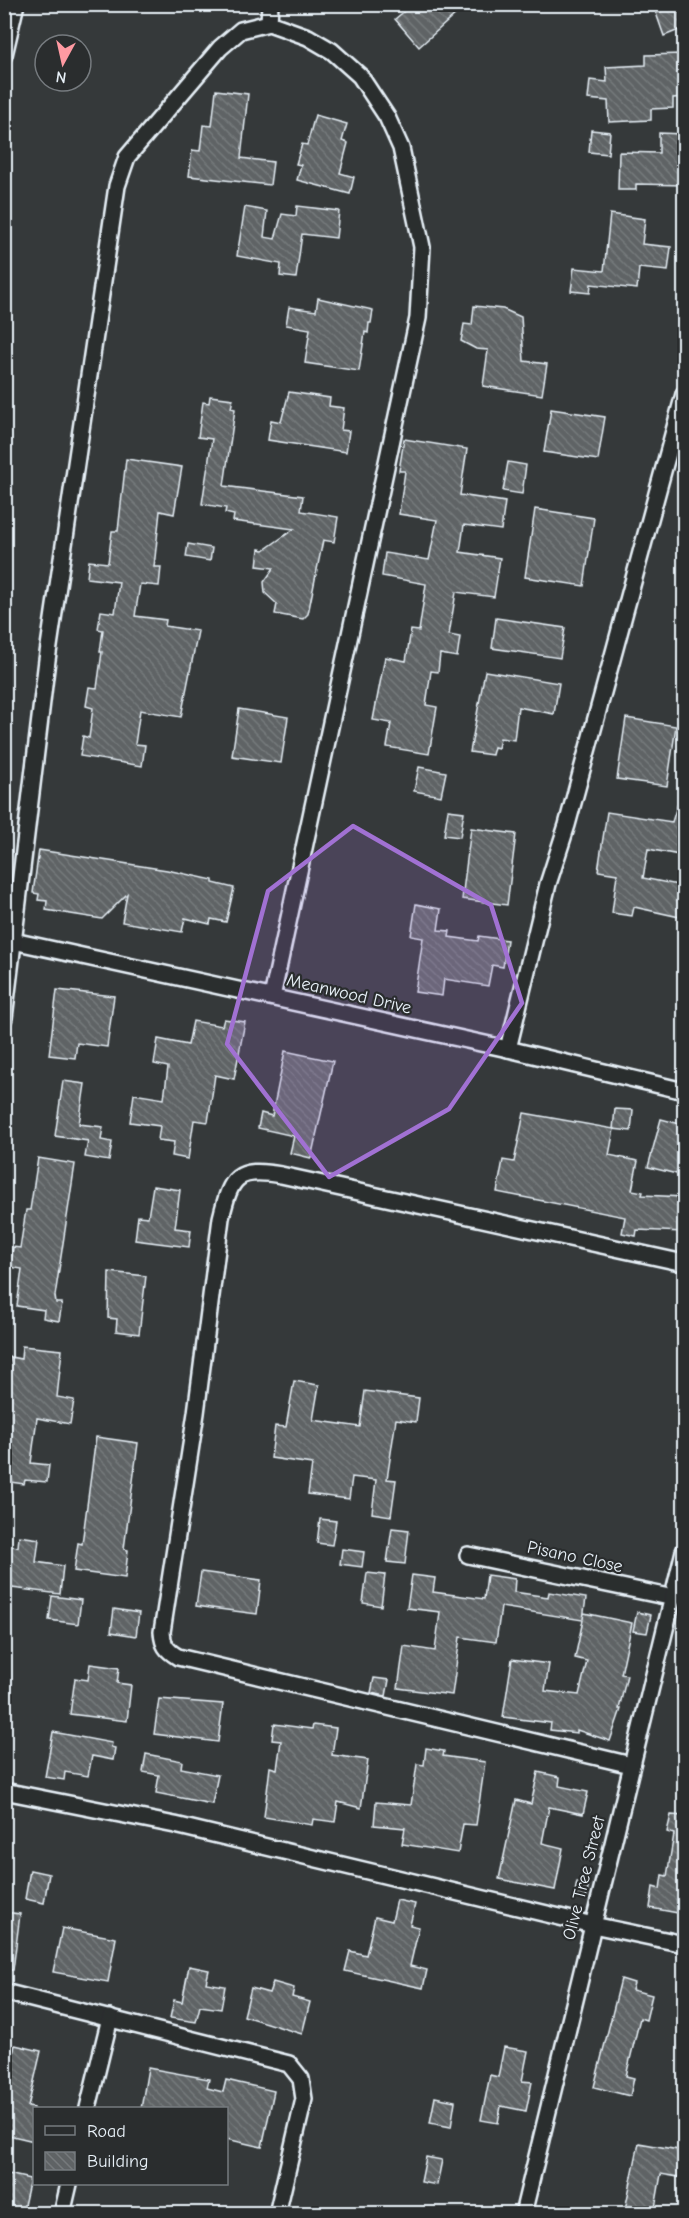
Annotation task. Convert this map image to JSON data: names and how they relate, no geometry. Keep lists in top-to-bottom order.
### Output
{
  "streets": {
    "street": ["Meanwood Drive", "Pisano Close", "Olive Tree Street"]
  },
  "crossings": [
    ["Pisano Close", "Olive Tree Street"]
  ],
  "legend": ["Road", "Building"],
  "north": "bottom"
}
